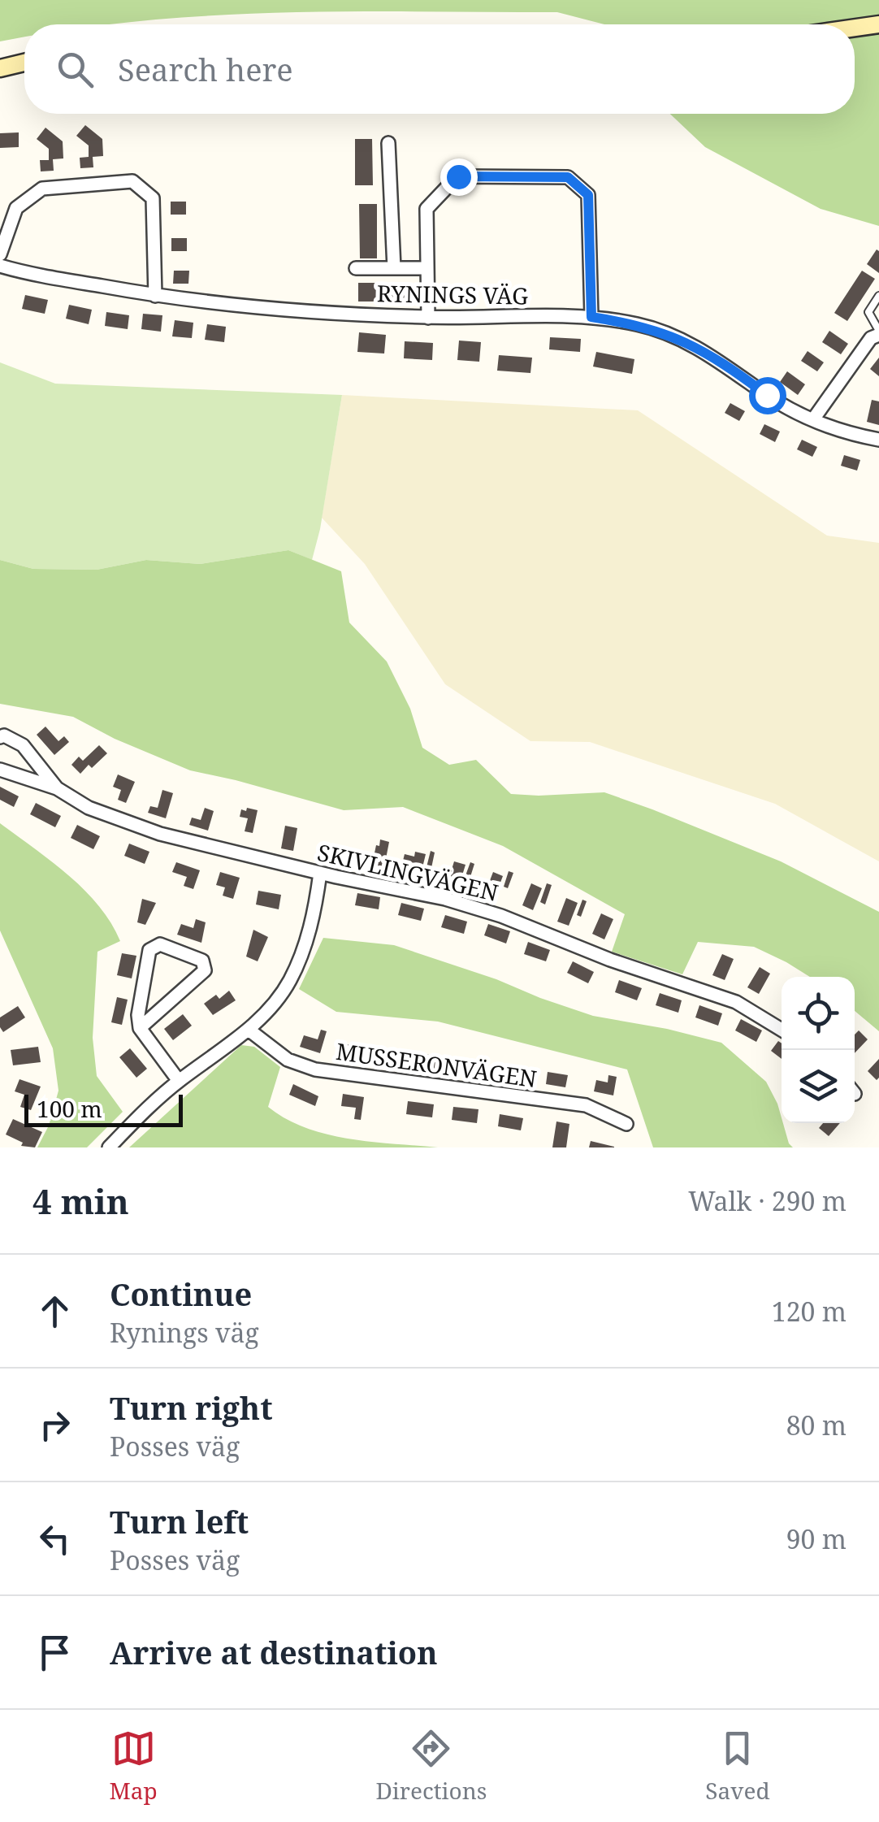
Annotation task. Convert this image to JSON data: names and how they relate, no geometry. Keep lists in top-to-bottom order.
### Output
{
  "streets": {
    "street": ["RYNINGS VÄG", "SKIVLINGVÄGEN", "MUSSERONVÄGEN"]
  },
  "scale_bar": "100 m",
  "page": {
    "search": "Search here",
    "scale": "100 m",
    "heading": ["4 min", "Walk · 290 m"],
    "list": [
      ["Continue", "Rynings väg", "120 m"],
      ["Turn right", "Posses väg", "80 m"],
      ["Turn left", "Posses väg", "90 m"],
      "Arrive at destination"
    ],
    "nav": ["Map", "Directions", "Saved"]
  }
}
